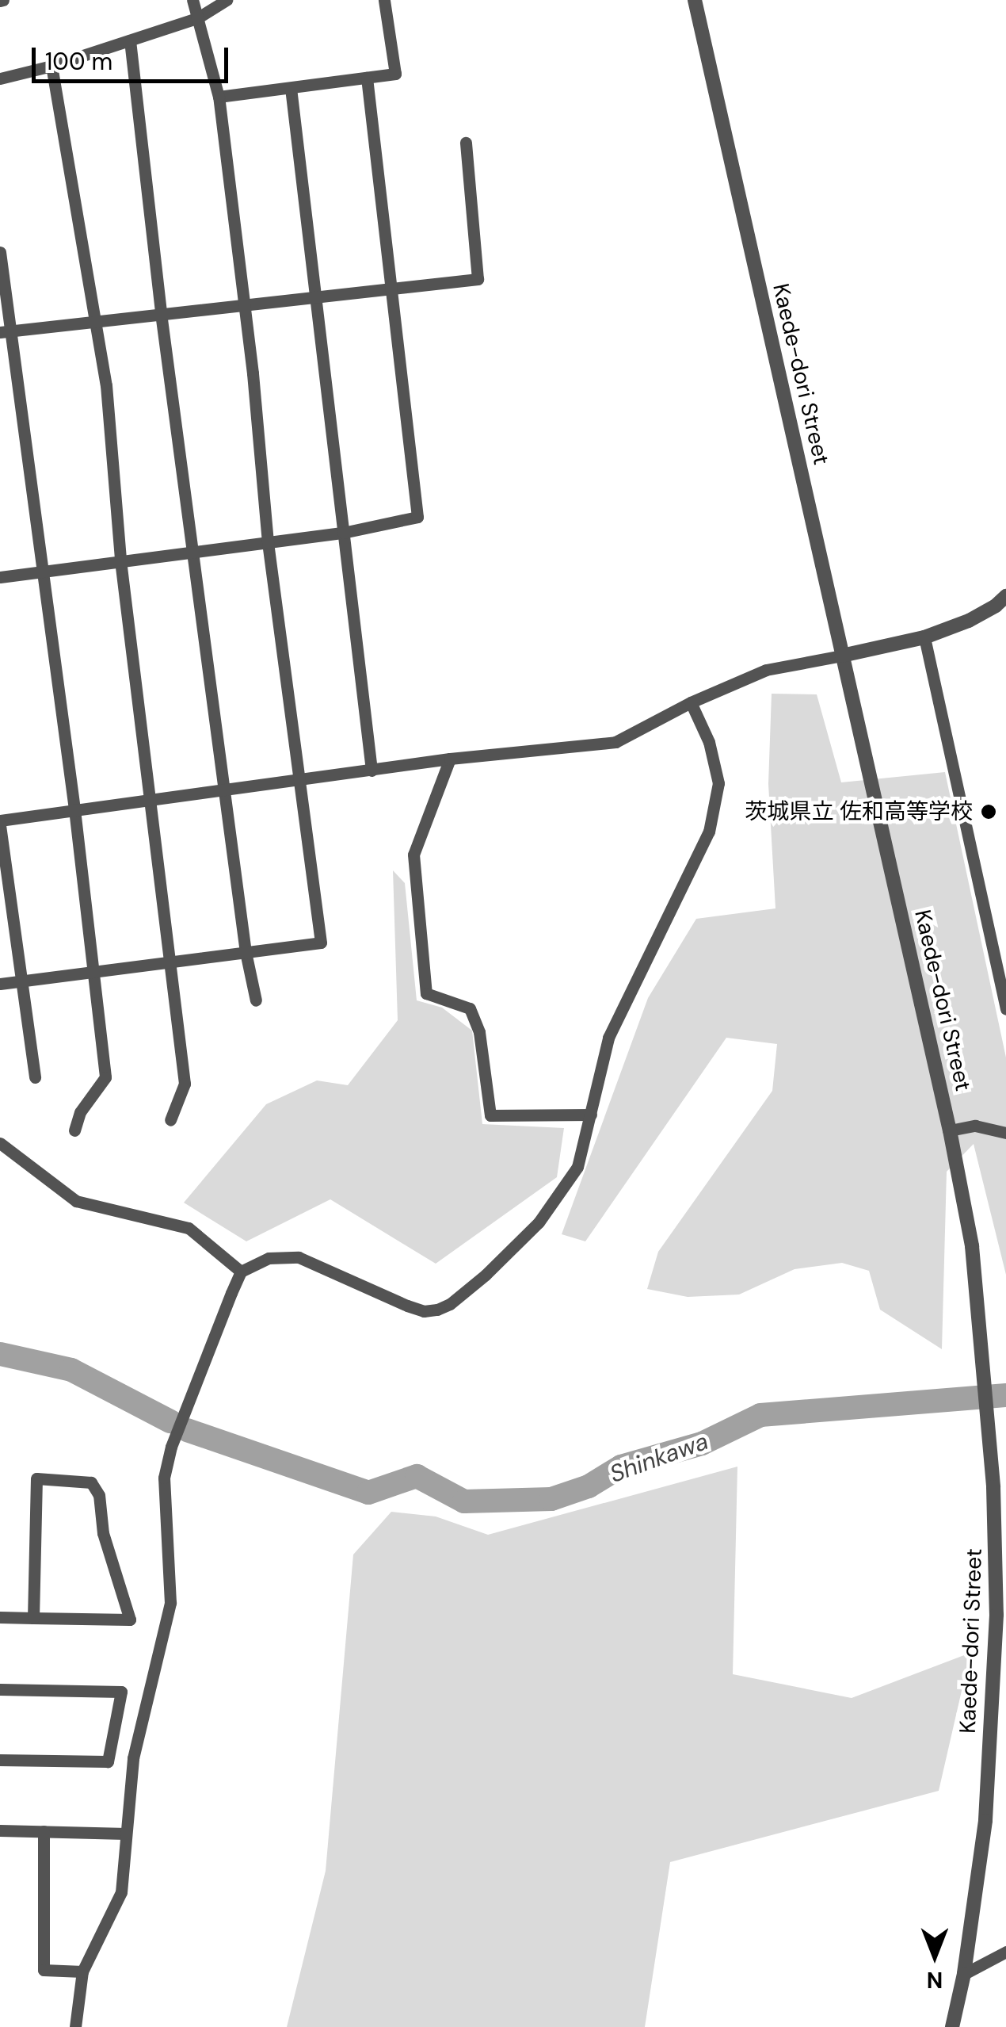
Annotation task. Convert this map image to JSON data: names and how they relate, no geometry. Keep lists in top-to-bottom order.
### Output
{
  "streets": {
    "street": ["Kaede-dori Street"]
  },
  "water": ["Shinkawa"],
  "places": ["茨城県立 佐和高等学校"],
  "scale_bar": "100 m",
  "north": "bottom"
}
